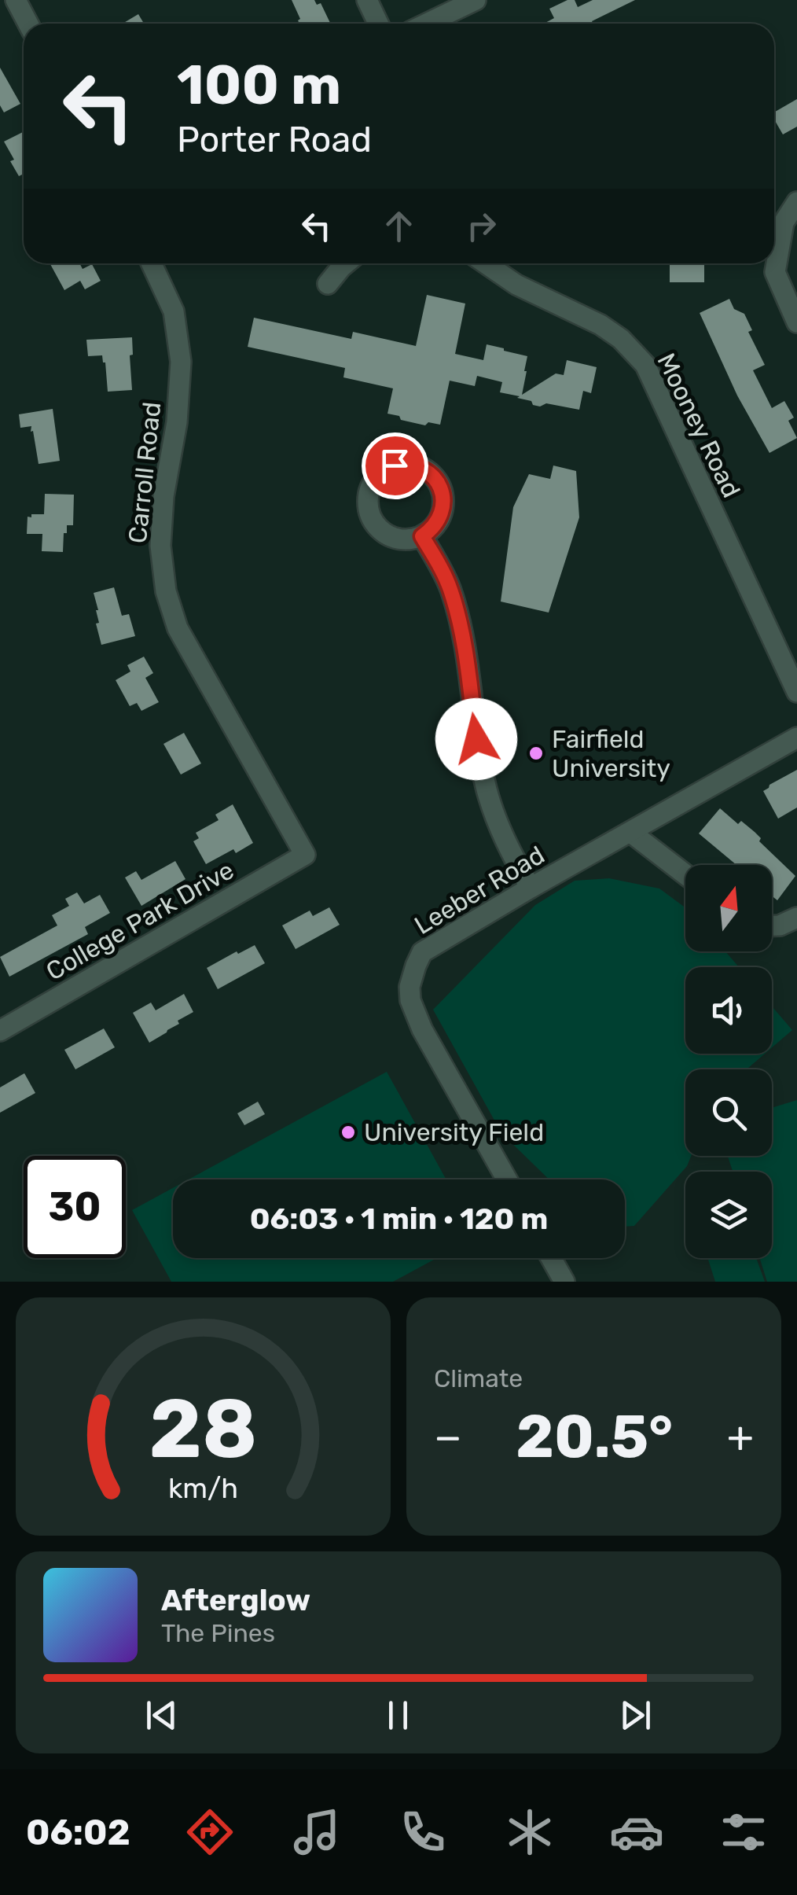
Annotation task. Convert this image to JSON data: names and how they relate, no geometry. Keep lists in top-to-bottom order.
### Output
{
  "streets": {
    "street": [
      "Mooney Road",
      "Carroll Road",
      "Leeber Road",
      "College Park Drive"
    ]
  },
  "crossings": [
    ["Carroll Road", "College Park Drive"]
  ],
  "places": ["Fairfield University", "University Field"],
  "north": "top",
  "page": {
    "turn": ["100 m", "Porter Road"],
    "limit": "30",
    "trip": "06:03 · 1 min · 120 m",
    "tile": "Climate",
    "heat": ["−", "20.5°", "+"],
    "song": ["Afterglow", "The Pines"],
    "tabs": "06:02",
    "gauge": ["28", "km/h"]
  }
}
